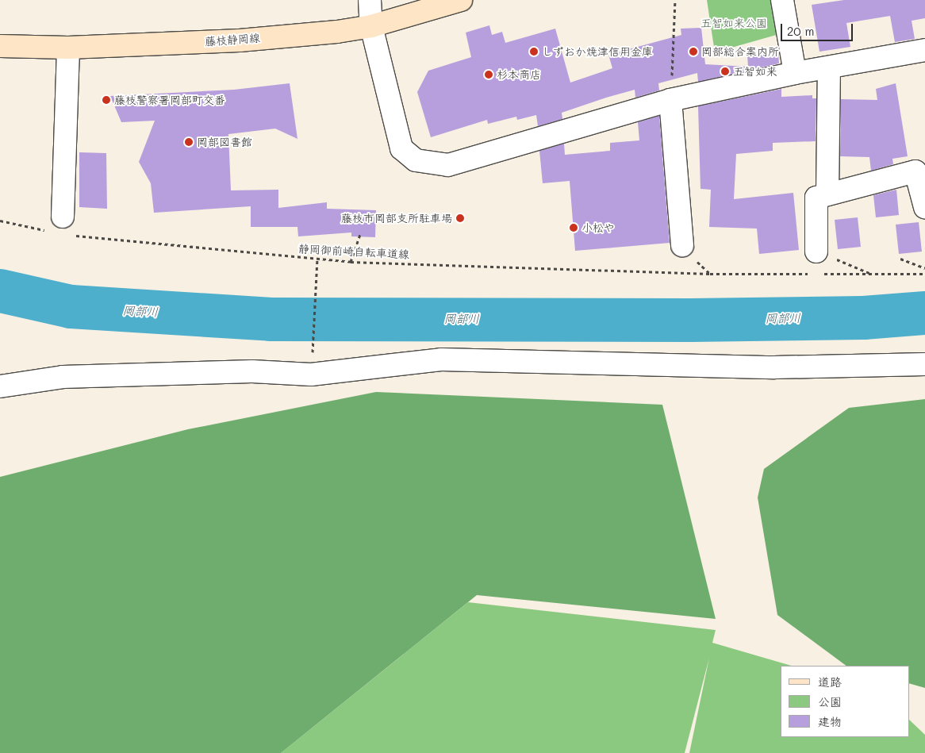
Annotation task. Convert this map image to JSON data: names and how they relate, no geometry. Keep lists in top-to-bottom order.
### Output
{
  "streets": {
    "main road": ["藤枝静岡線"],
    "path": ["静岡御前崎自転車道線"]
  },
  "water": ["岡部川"],
  "parks": ["五智如来公園"],
  "places": [
    "しずおか焼津信用金庫",
    "岡部総合案内所",
    "五智如来",
    "杉本商店",
    "藤枝警察署岡部町交番",
    "岡部図書館",
    "藤枝市岡部支所駐車場",
    "小松や"
  ],
  "legend": ["道路", "公園", "建物"],
  "scale_bar": "20 m"
}
